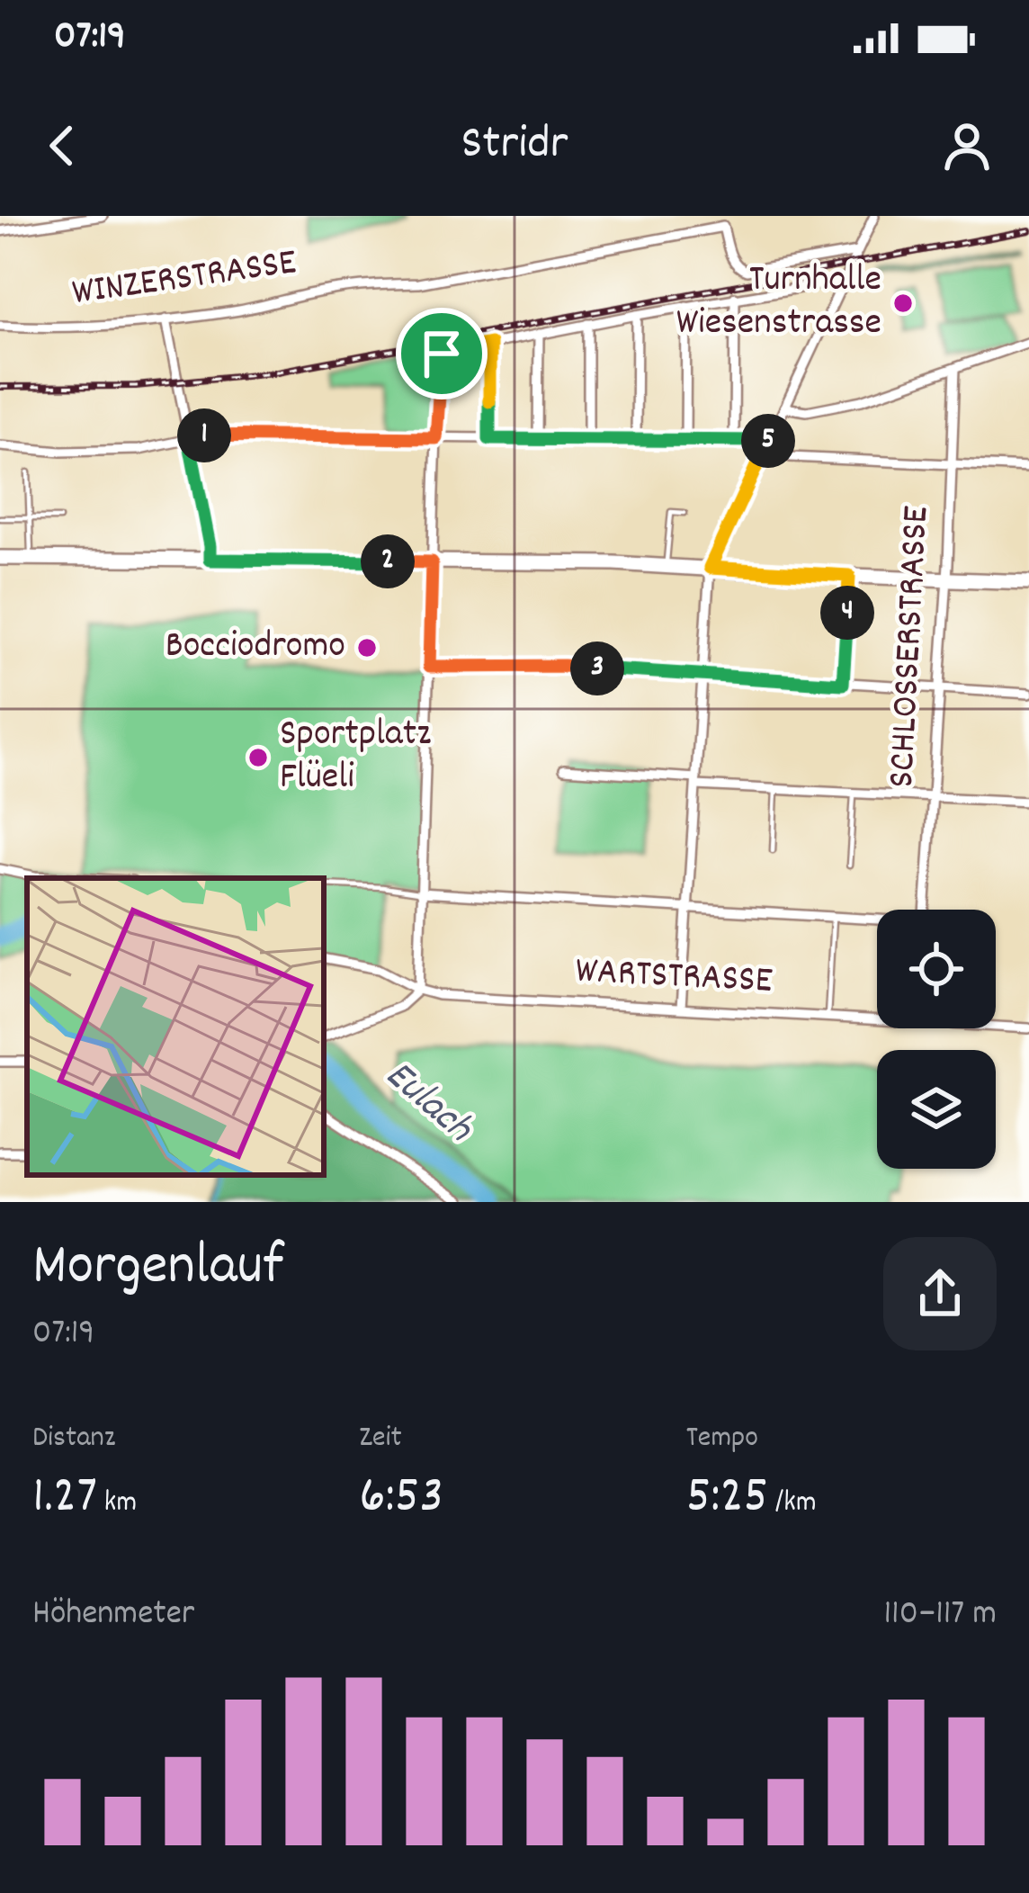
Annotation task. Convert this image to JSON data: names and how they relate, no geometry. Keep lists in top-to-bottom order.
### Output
{
  "streets": {
    "street": ["WINZERSTRASSE", "SCHLOSSERSTRASSE", "WARTSTRASSE"]
  },
  "water": ["Eulach"],
  "places": ["Turnhalle Wiesenstrasse", "Bocciodromo", "Sportplatz Flüeli"],
  "page": {
    "status": "07:19",
    "header": "Stridr",
    "pins": [
      "1",
      "5",
      "2",
      "4",
      "3"
    ],
    "heading": ["Morgenlauf", "07:19"],
    "stats": [
      ["Distanz", "1.27 km"],
      ["Zeit", "6:53"],
      ["Tempo", "5:25 /km"]
    ],
    "chart": ["Höhenmeter", "110–117 m"]
  }
}
